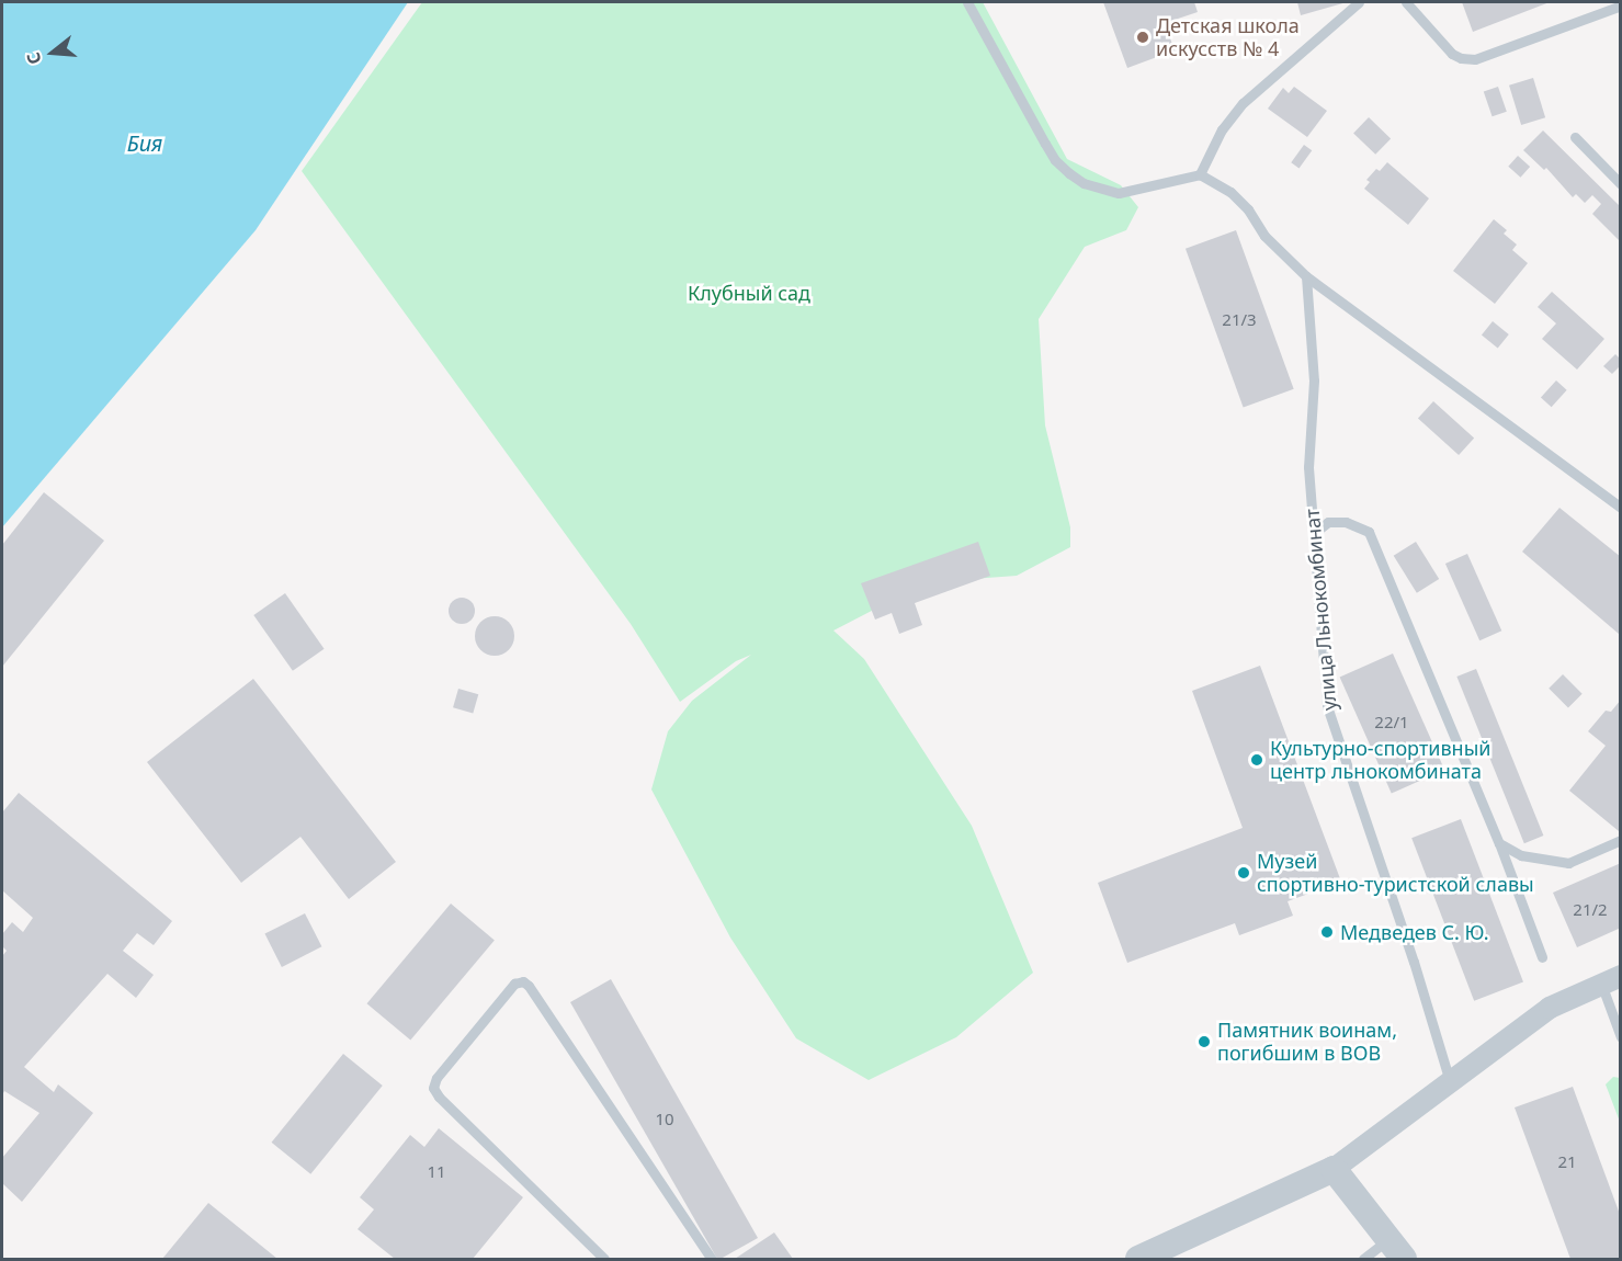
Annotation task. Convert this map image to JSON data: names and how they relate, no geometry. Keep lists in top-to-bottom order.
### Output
{
  "streets": {
    "lane": ["улица Льнокомбинат"]
  },
  "water": ["Бия"],
  "parks": ["Клубный сад"],
  "places": [
    "Детская школа искусств № 4",
    "Культурно-спортивный центр льнокомбината",
    "Музей спортивно-туристской славы",
    "Медведев С. Ю.",
    "Памятник воинам, погибшим в ВОВ"
  ],
  "house_numbers": [
    "21/3",
    "22/1",
    "21/2",
    "10",
    "21",
    "11"
  ],
  "north": "left"
}
